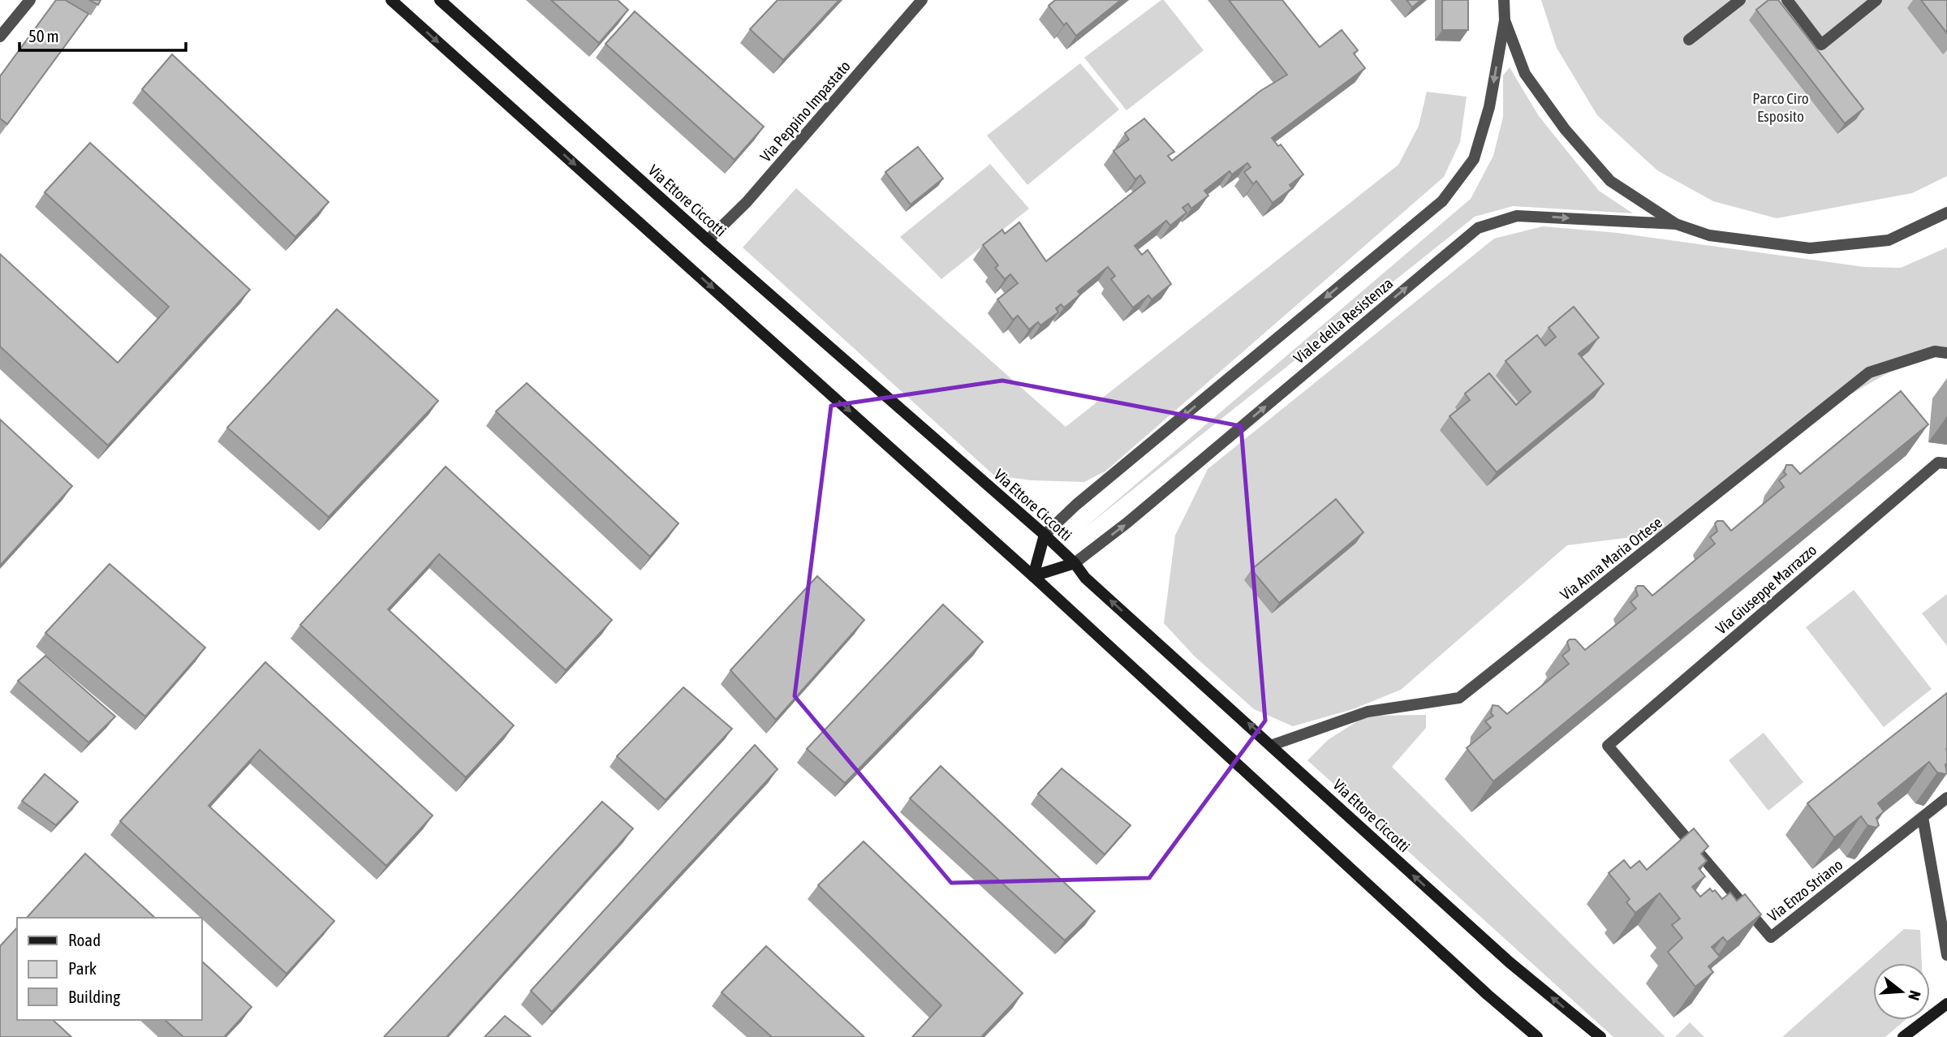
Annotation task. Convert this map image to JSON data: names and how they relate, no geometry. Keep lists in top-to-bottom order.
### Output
{
  "streets": {
    "street": [
      "Via Peppino Impastato",
      "Via Ettore Ciccotti",
      "Viale della Resistenza",
      "Via Anna Maria Ortese",
      "Via Giuseppe Marrazzo",
      "Via Enzo Striano"
    ]
  },
  "crossings": [
    ["Via Peppino Impastato", "Via Ettore Ciccotti"],
    ["Via Ettore Ciccotti", "Viale della Resistenza"],
    ["Via Ettore Ciccotti", "Via Anna Maria Ortese"],
    ["Via Giuseppe Marrazzo", "Via Enzo Striano"]
  ],
  "parks": ["Parco Ciro Esposito"],
  "legend": ["Road", "Park", "Building"],
  "scale_bar": "50 m",
  "north": "right"
}
